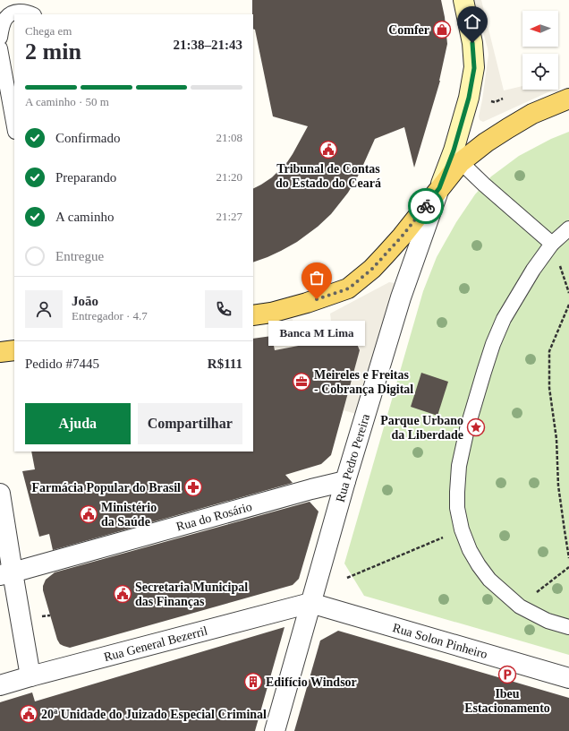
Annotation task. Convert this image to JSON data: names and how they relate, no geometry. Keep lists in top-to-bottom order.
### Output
{
  "streets": {
    "street": [
      "Rua Pedro Pereira",
      "Rua do Rosário",
      "Rua Solon Pinheiro",
      "Rua General Bezerril"
    ]
  },
  "crossings": [
    ["Rua Pedro Pereira", "Rua do Rosário"],
    ["Rua Pedro Pereira", "Rua Solon Pinheiro"],
    ["Rua Pedro Pereira", "Rua General Bezerril"],
    ["Rua Solon Pinheiro", "Rua General Bezerril"]
  ],
  "places": {
    "shop": ["Comfer"],
    "public building": [
      "Tribunal de Contas do Estado do Ceará",
      "Ministério da Saúde",
      "Secretaria Municipal das Finanças",
      "20ª Unidade do Juizado Especial Criminal"
    ],
    "other": ["Banca M Lima"],
    "office": ["Meireles e Freitas - Cobrança Digital"],
    "place": ["Parque Urbano da Liberdade"],
    "pharmacy": ["Farmácia Popular do Brasil"],
    "parking": ["Ibeu Estacionamento"],
    "building": ["Edifício Windsor"]
  },
  "north": "left",
  "page": {
    "heading": ["2 min", "Chega em", "21:38–21:43"],
    "panel": [
      "João",
      "Entregador · 4.7",
      "Pedido #7445",
      "R$111"
    ],
    "bar": "A caminho · 50 m",
    "list": [
      ["Confirmado", "21:08"],
      ["Preparando", "21:20"],
      ["A caminho", "21:27"],
      "Entregue"
    ],
    "bubble": "Banca M Lima",
    "buttons": ["Ajuda", "Compartilhar"]
  }
}
